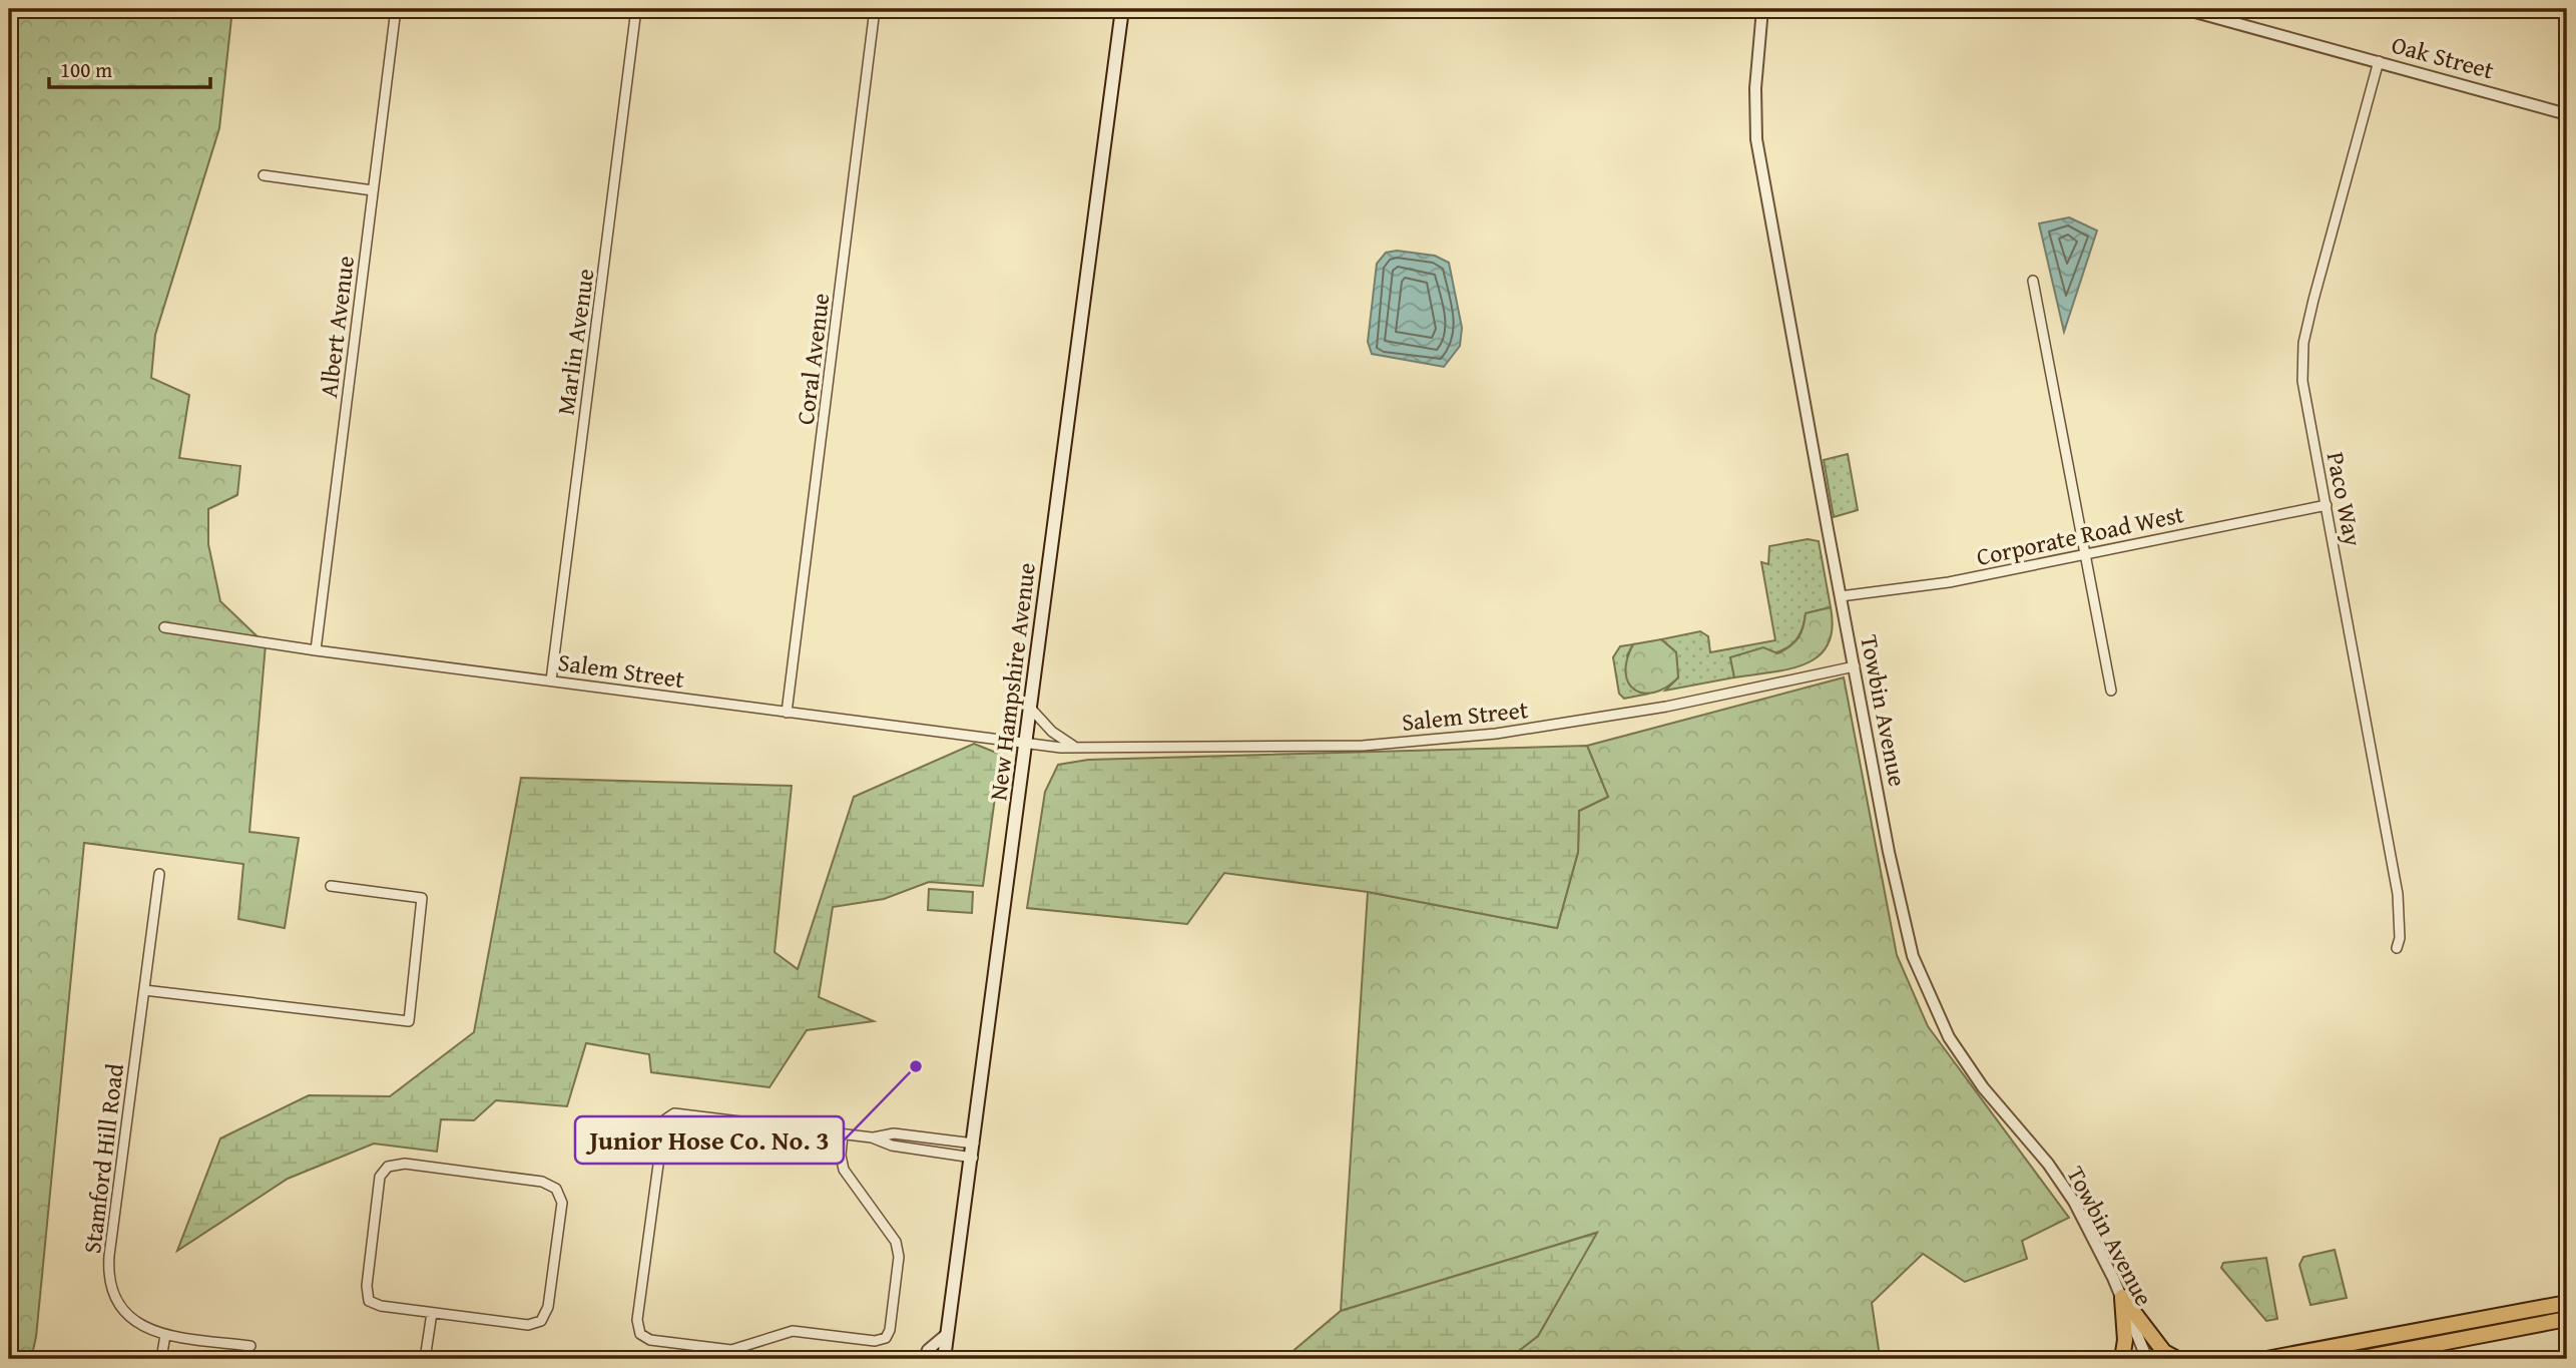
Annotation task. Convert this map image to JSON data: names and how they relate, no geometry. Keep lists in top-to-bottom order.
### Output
{
  "streets": {
    "main road": ["New Hampshire Avenue"],
    "street": [
      "Oak Street",
      "Albert Avenue",
      "Marlin Avenue",
      "Coral Avenue",
      "Paco Way",
      "Corporate Road West",
      "Salem Street",
      "Towbin Avenue",
      "Stamford Hill Road"
    ]
  },
  "crossings": [
    ["Oak Street", "Paco Way"],
    ["Albert Avenue", "Salem Street"],
    ["Marlin Avenue", "Salem Street"],
    ["Coral Avenue", "Salem Street"],
    ["Paco Way", "Corporate Road West"],
    ["Corporate Road West", "Towbin Avenue"],
    ["Salem Street", "New Hampshire Avenue"],
    ["Salem Street", "Towbin Avenue"]
  ],
  "places": ["Junior Hose Co. No. 3"],
  "scale_bar": "100 m"
}
